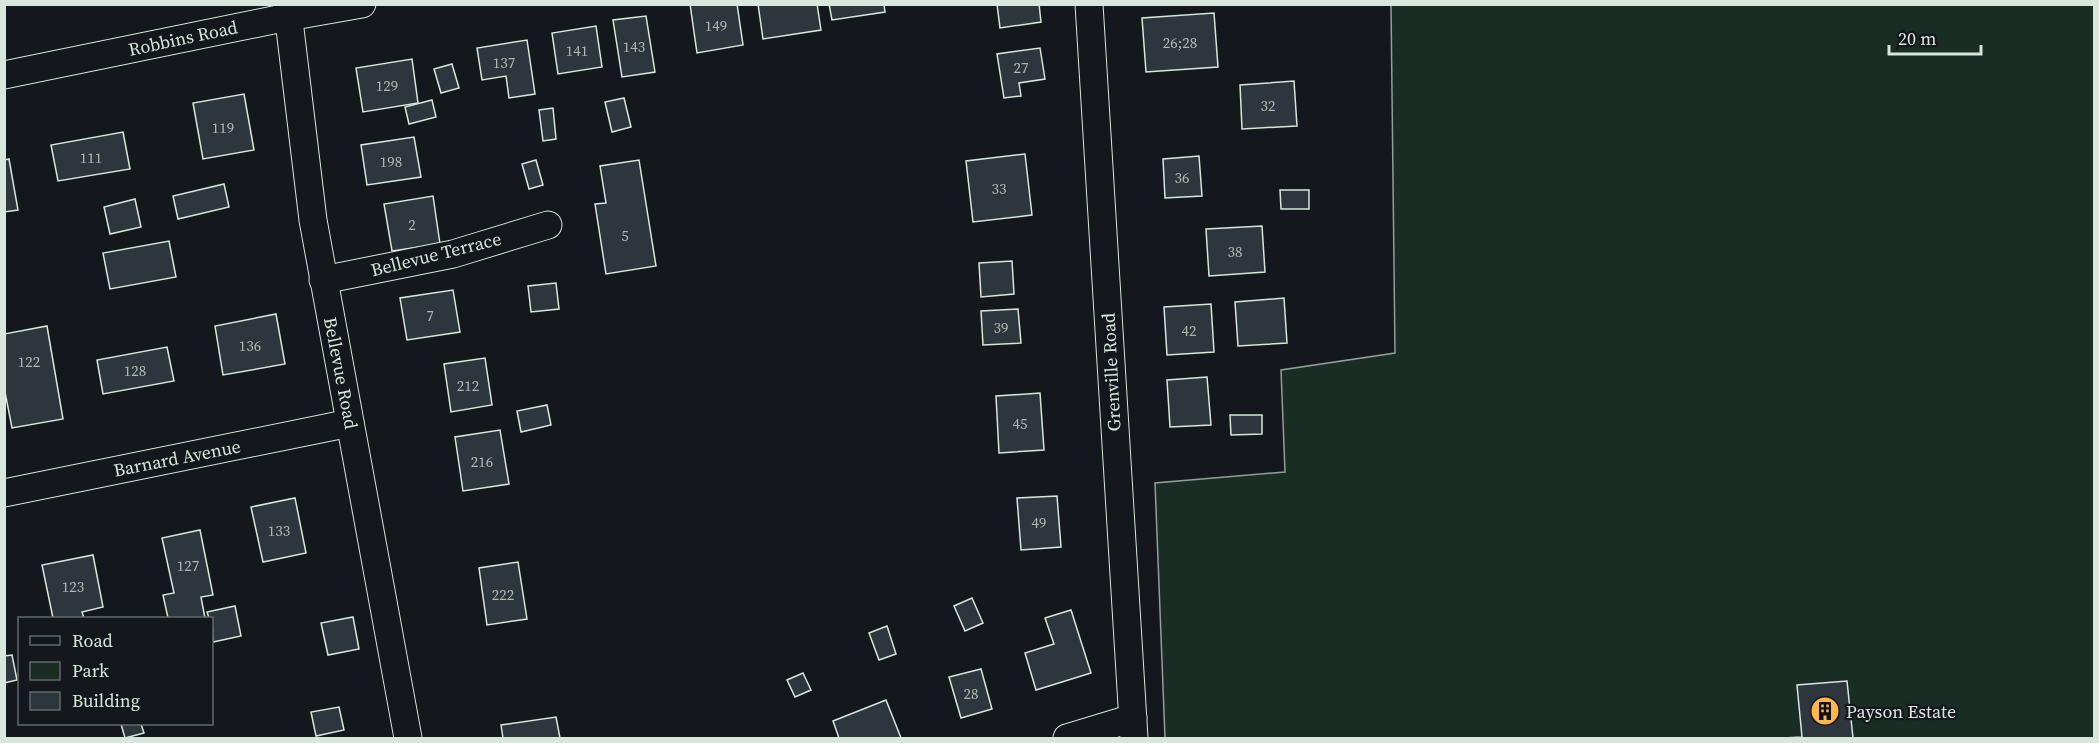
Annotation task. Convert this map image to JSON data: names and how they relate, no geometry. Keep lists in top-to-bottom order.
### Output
{
  "streets": {
    "street": [
      "Robbins Road",
      "Bellevue Terrace",
      "Grenville Road",
      "Bellevue Road",
      "Barnard Avenue"
    ]
  },
  "crossings": [
    ["Robbins Road", "Bellevue Road"],
    ["Bellevue Terrace", "Bellevue Road"],
    ["Bellevue Road", "Barnard Avenue"]
  ],
  "places": {
    "building": ["Payson Estate"]
  },
  "house_numbers": [
    "149",
    "26;28",
    "143",
    "141",
    "137",
    "27",
    "129",
    "32",
    "119",
    "111",
    "198",
    "36",
    "33",
    "2",
    "5",
    "38",
    "7",
    "39",
    "42",
    "136",
    "122",
    "128",
    "212",
    "45",
    "216",
    "49",
    "133",
    "127",
    "123",
    "222",
    "28"
  ],
  "legend": ["Road", "Park", "Building"],
  "scale_bar": "20 m"
}
